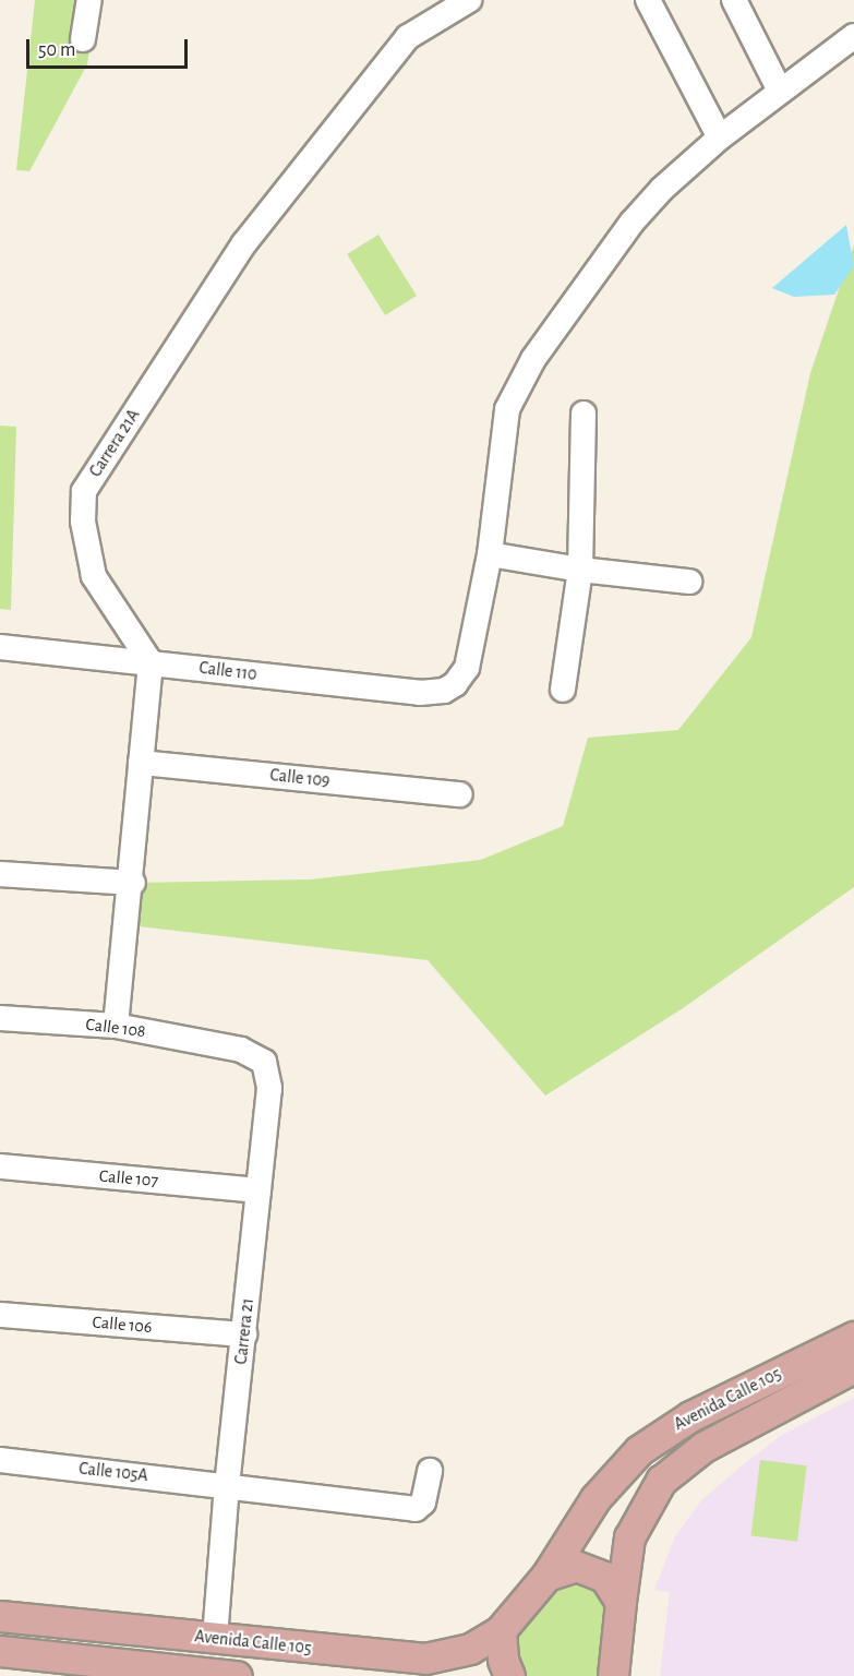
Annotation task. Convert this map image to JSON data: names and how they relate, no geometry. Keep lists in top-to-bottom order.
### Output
{
  "streets": {
    "main road": ["Avenida Calle 105"],
    "street": [
      "Carrera 21A",
      "Calle 110",
      "Calle 109",
      "Calle 108",
      "Calle 107",
      "Calle 106",
      "Carrera 21",
      "Calle 105A"
    ]
  },
  "crossings": [
    ["Carrera 21A", "Calle 110"],
    ["Calle 108", "Carrera 21"],
    ["Calle 107", "Carrera 21"],
    ["Calle 106", "Carrera 21"],
    ["Carrera 21", "Avenida Calle 105"],
    ["Carrera 21", "Calle 105A"]
  ],
  "scale_bar": "50 m"
}
